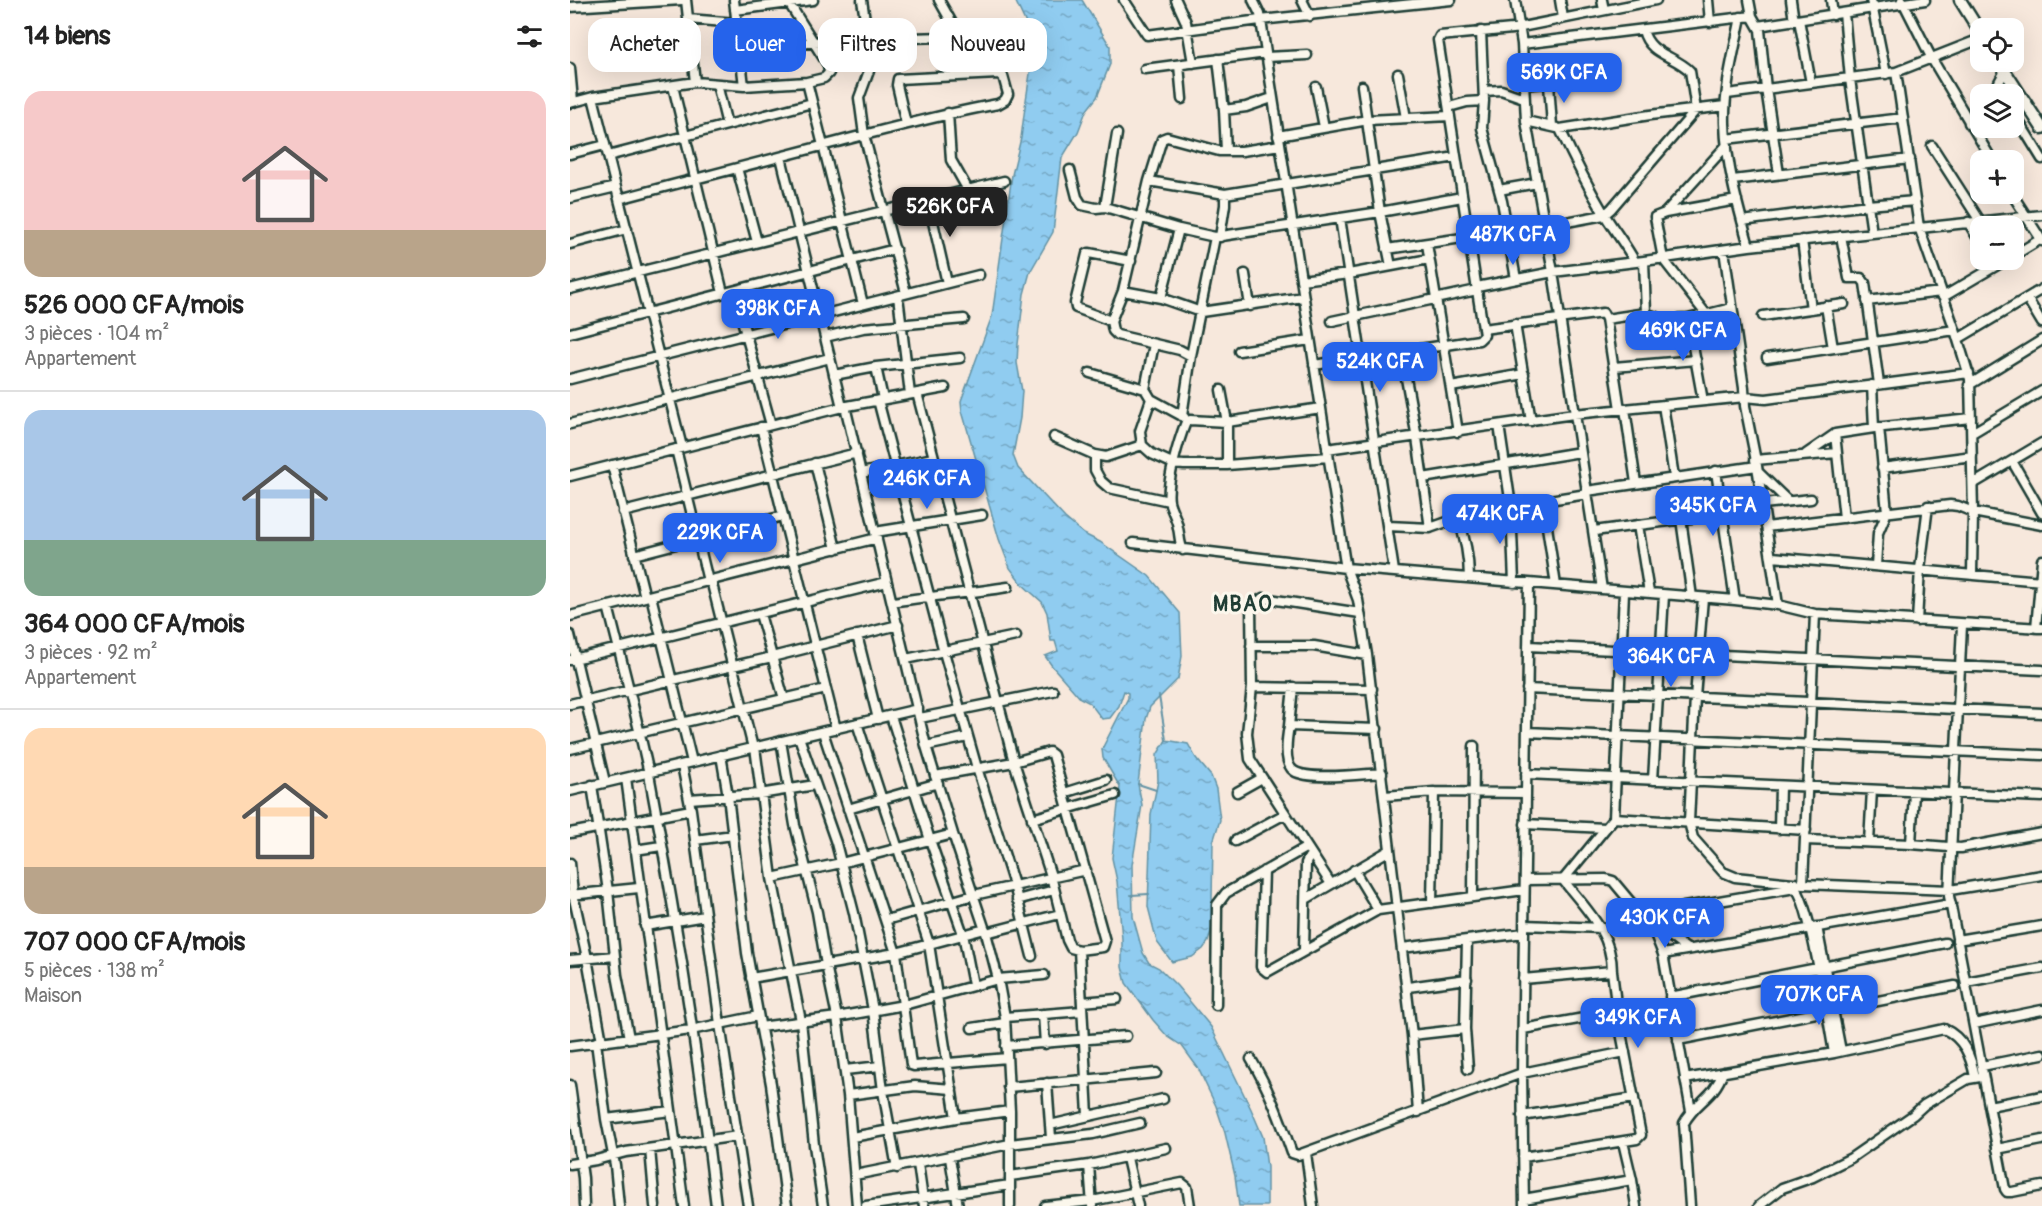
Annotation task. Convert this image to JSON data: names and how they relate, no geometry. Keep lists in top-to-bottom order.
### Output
{
  "districts": ["MBAO"],
  "page": {
    "heading": "14 biens",
    "map_buttons": ["+", "−"],
    "chip": [
      "Acheter",
      "Louer",
      "Filtres",
      "Nouveau"
    ],
    "price": [
      "569K CFA",
      "526K CFA",
      "487K CFA",
      "398K CFA",
      "469K CFA",
      "524K CFA",
      "246K CFA",
      "345K CFA",
      "474K CFA",
      "229K CFA",
      "364K CFA",
      "430K CFA",
      "707K CFA",
      "349K CFA"
    ],
    "list": [
      {
        "name": "526 000 CFA/mois",
        "note": "3 pièces · 104 m² · Appartement"
      },
      {
        "name": "364 000 CFA/mois",
        "note": "3 pièces · 92 m² · Appartement"
      },
      {
        "name": "707 000 CFA/mois",
        "note": "5 pièces · 138 m² · Maison"
      }
    ]
  }
}
